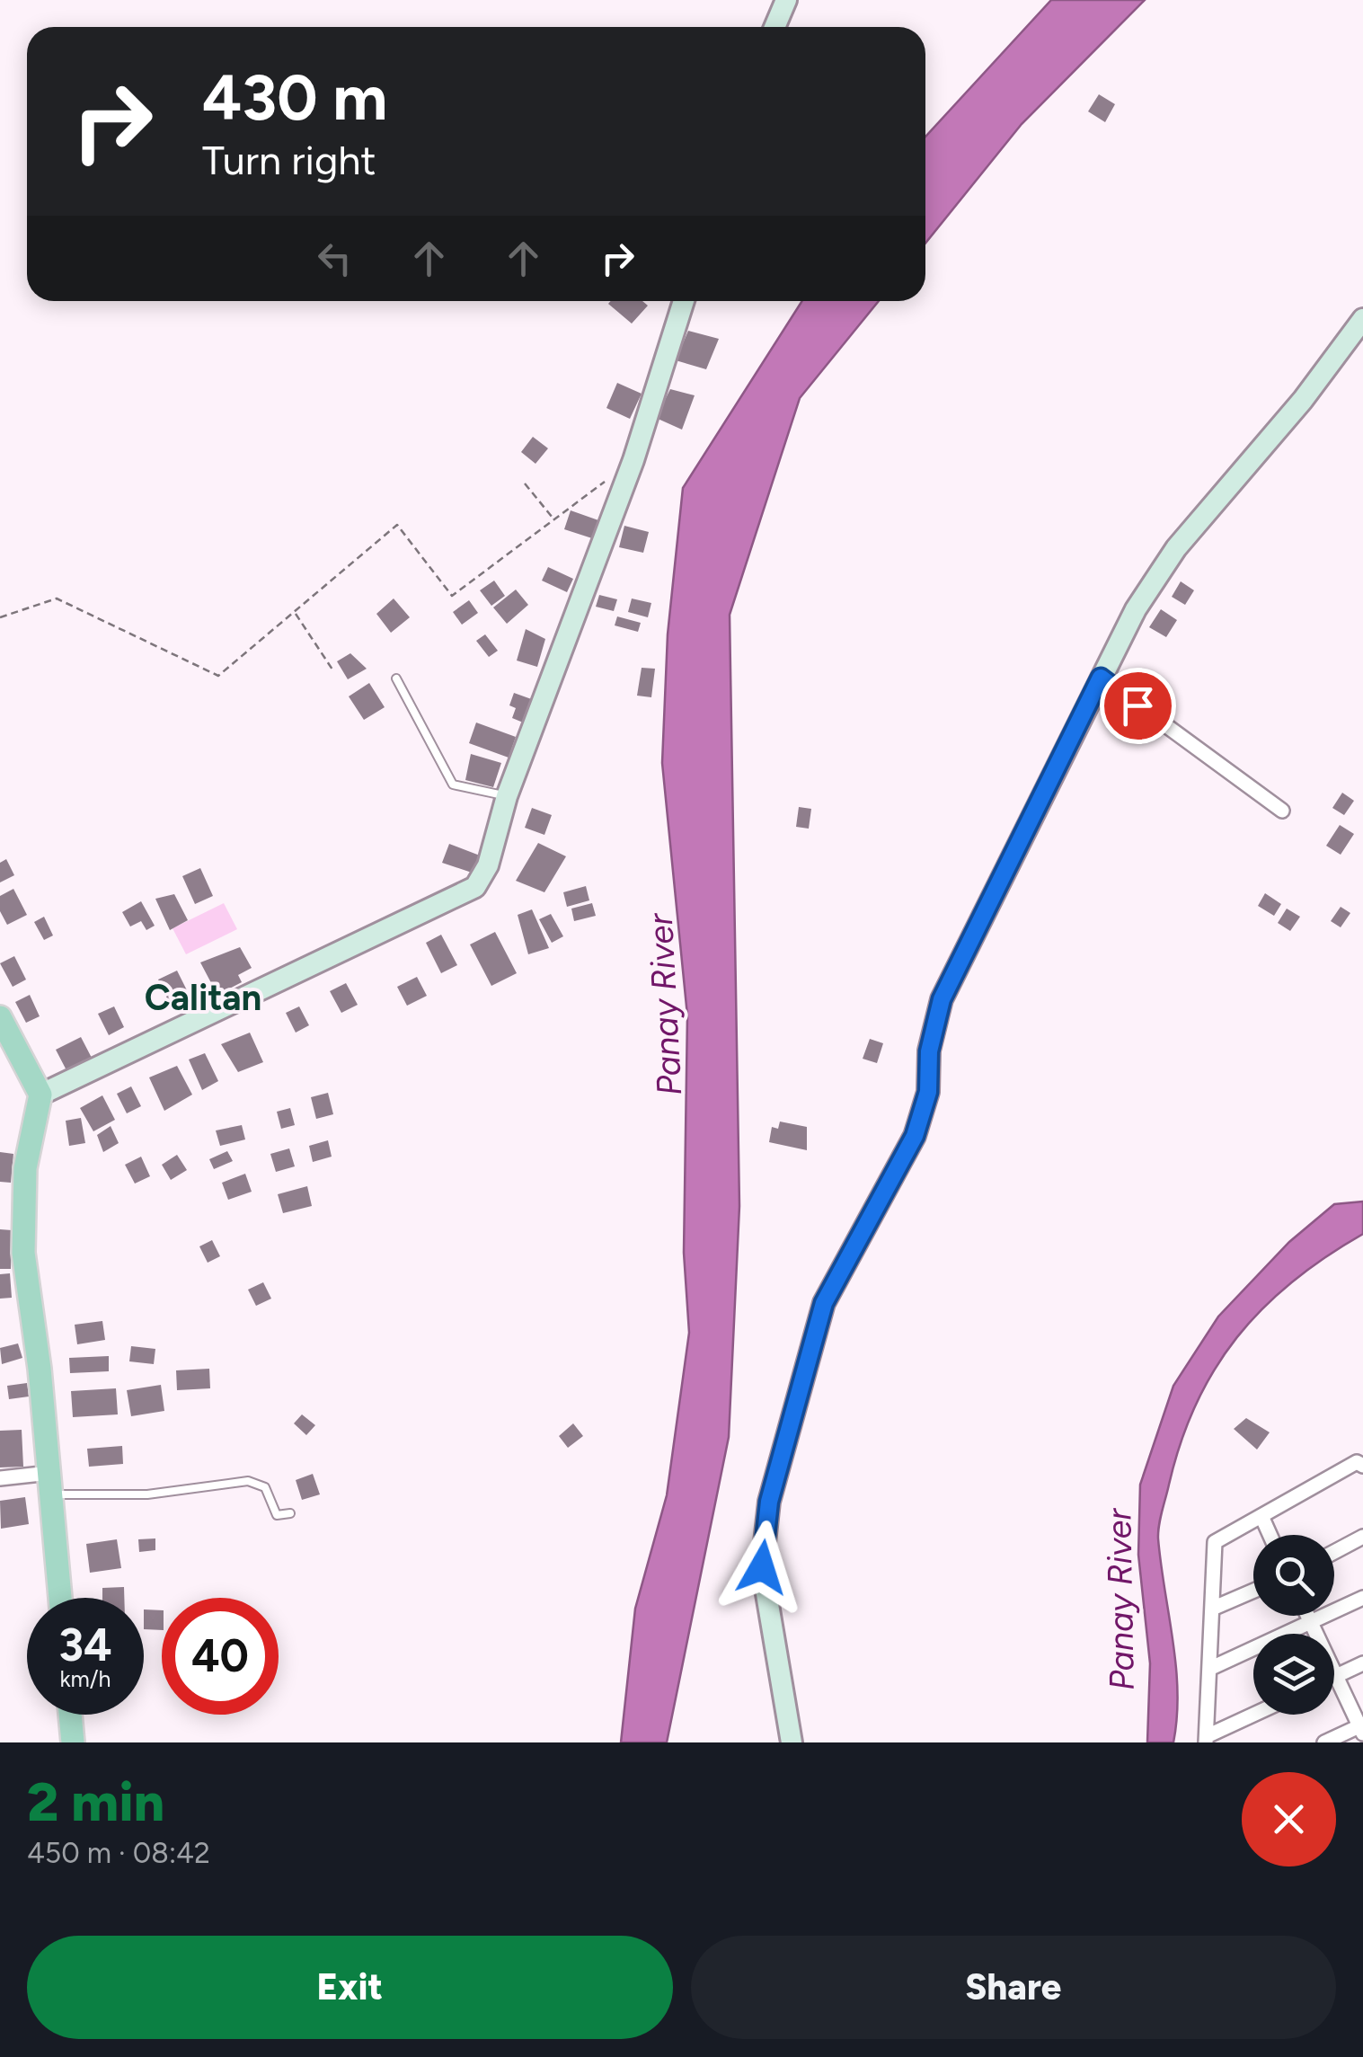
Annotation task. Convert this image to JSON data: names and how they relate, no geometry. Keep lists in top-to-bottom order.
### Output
{
  "districts": ["Calitan"],
  "water": ["Panay River"],
  "page": {
    "turn": ["430 m", "Turn right"],
    "speed": "34 km/h",
    "limit": "40",
    "heading": ["2 min", "450 m · 08:42"],
    "buttons": ["Exit", "Share"]
  }
}
